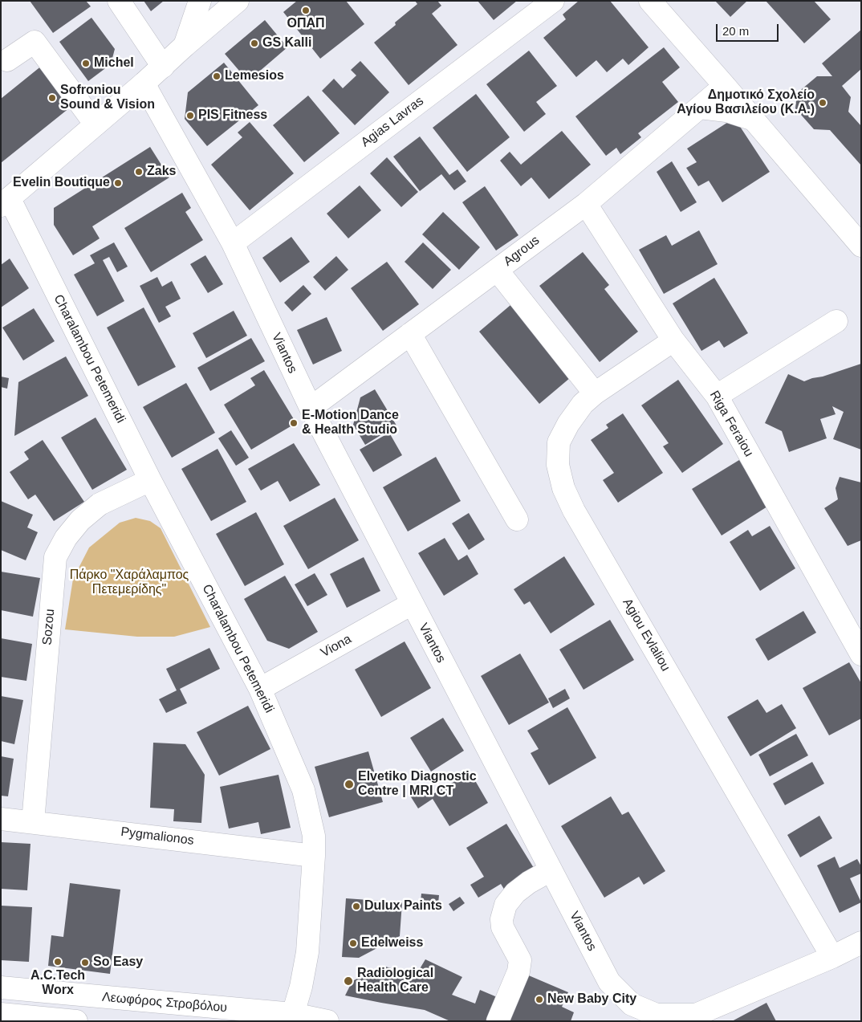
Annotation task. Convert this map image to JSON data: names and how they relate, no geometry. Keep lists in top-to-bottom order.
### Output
{
  "streets": {
    "street": [
      "Agias Lavras",
      "Agrous",
      "Viantos",
      "Charalambou Petemeridi",
      "Riga Feraiou",
      "Sozou",
      "Agiou Evlaliou",
      "Viona",
      "Pygmalionos",
      "Λεωφόρος Στροβόλου"
    ]
  },
  "crossings": [
    ["Agias Lavras", "Viantos"],
    ["Agrous", "Viantos"],
    ["Agrous", "Riga Feraiou"],
    ["Viantos", "Agiou Evlaliou"],
    ["Viantos", "Viona"],
    ["Charalambou Petemeridi", "Sozou"],
    ["Charalambou Petemeridi", "Viona"],
    ["Charalambou Petemeridi", "Pygmalionos"],
    ["Charalambou Petemeridi", "Λεωφόρος Στροβόλου"],
    ["Riga Feraiou", "Agiou Evlaliou"],
    ["Sozou", "Pygmalionos"]
  ],
  "parks": ["Πάρκο \"Χαράλαμπος Πετεμερίδης\""],
  "places": [
    "ΟΠΑΠ",
    "GS Kalli",
    "Michel",
    "Lemesios",
    "Sofroniou Sound & Vision",
    "Δημοτικό Σχολείο Αγίου Βασιλείου (Κ.Α.)",
    "PIS Fitness",
    "Zaks",
    "Evelin Boutique",
    "E-Motion Dance & Health Studio",
    "Elvetiko Diagnostic Centre | MRI CT",
    "Dulux Paints",
    "Edelweiss",
    "A.C.Tech Worx",
    "So Easy",
    "Radiological Health Care",
    "New Baby City"
  ],
  "scale_bar": "20 m"
}
